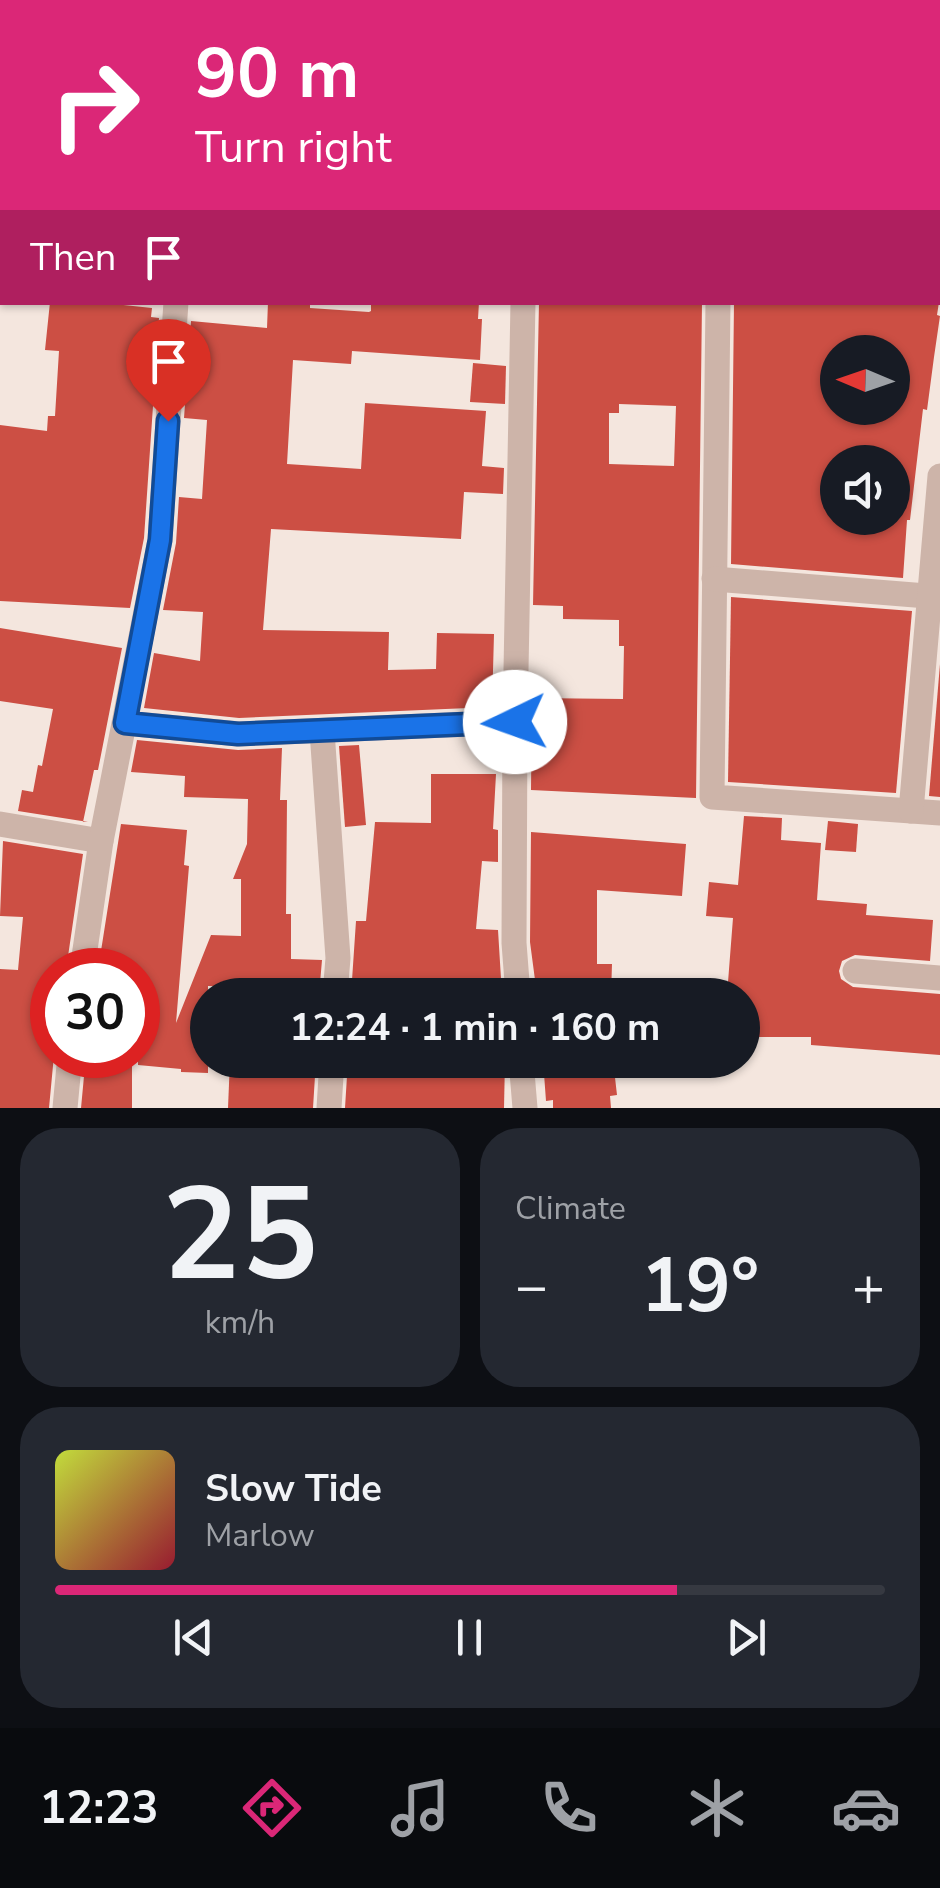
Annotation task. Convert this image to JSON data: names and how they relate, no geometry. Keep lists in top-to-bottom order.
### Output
{
  "north": "left",
  "page": {
    "turn": ["90 m", "Turn right"],
    "then": "Then",
    "limit": "30",
    "trip": "12:24 · 1 min · 160 m",
    "tile": [
      ["25", "km/h"],
      "Climate"
    ],
    "heat": ["−", "19°", "+"],
    "song": ["Slow Tide", "Marlow"],
    "tabs": "12:23"
  }
}
